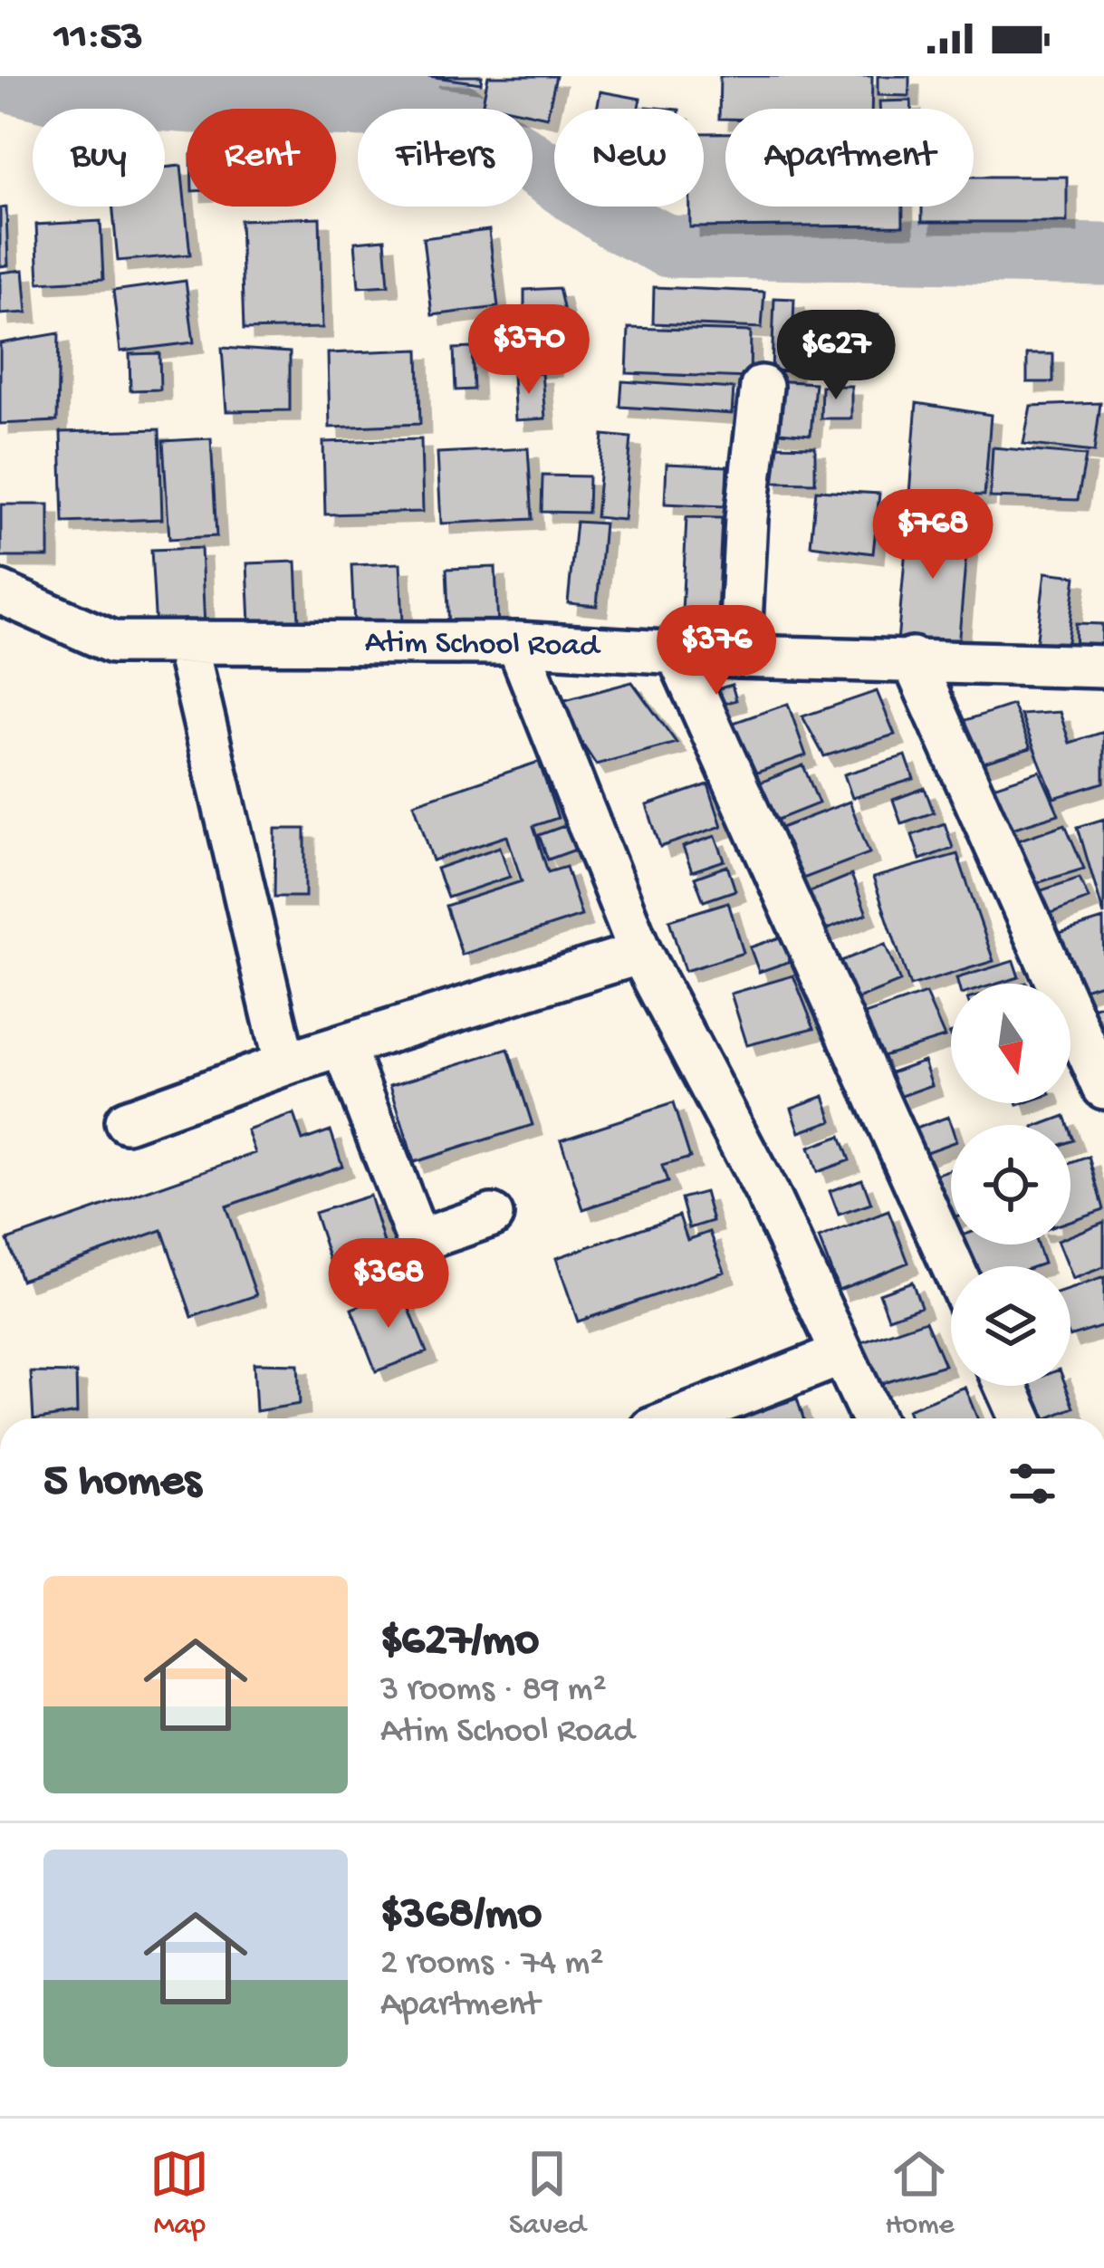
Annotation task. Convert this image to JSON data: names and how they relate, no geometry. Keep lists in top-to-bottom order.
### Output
{
  "streets": {
    "street": ["Atim School Road"]
  },
  "north": "bottom",
  "page": {
    "status": "11:53",
    "chip": [
      "Buy",
      "Rent",
      "Filters",
      "New",
      "Apartment"
    ],
    "price": [
      "$370",
      "$627",
      "$768",
      "$376",
      "$368"
    ],
    "heading": "5 homes",
    "list": [
      {
        "name": "$627/mo",
        "note": "3 rooms · 89 m² · Atim School Road"
      },
      {
        "name": "$368/mo",
        "note": "2 rooms · 74 m² · Apartment"
      }
    ],
    "tabs": ["Map", "Saved", "Home"]
  }
}
